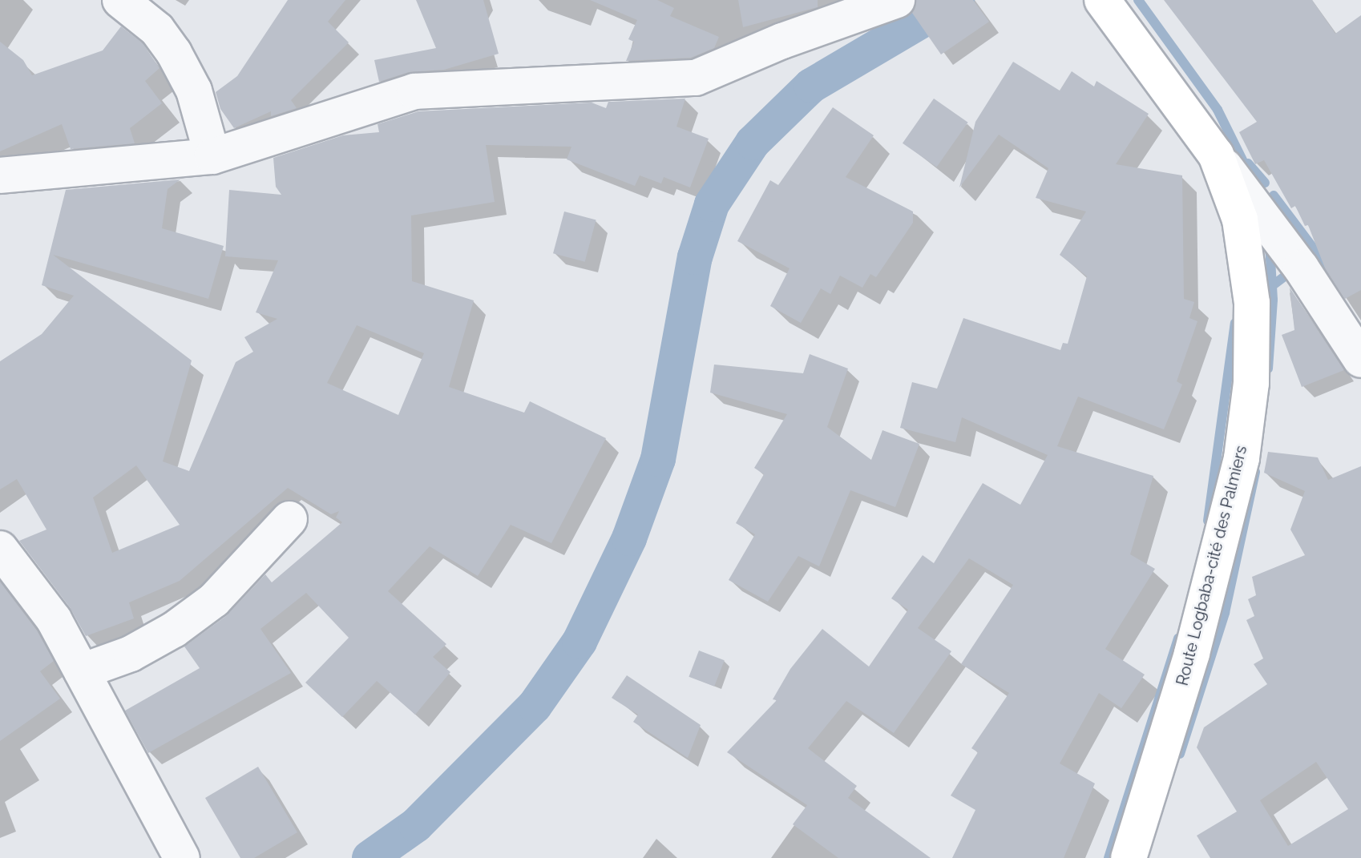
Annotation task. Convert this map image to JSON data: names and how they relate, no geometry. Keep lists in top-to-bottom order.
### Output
{
  "streets": {
    "main road": ["Route Logbaba-cité des Palmiers"]
  }
}
